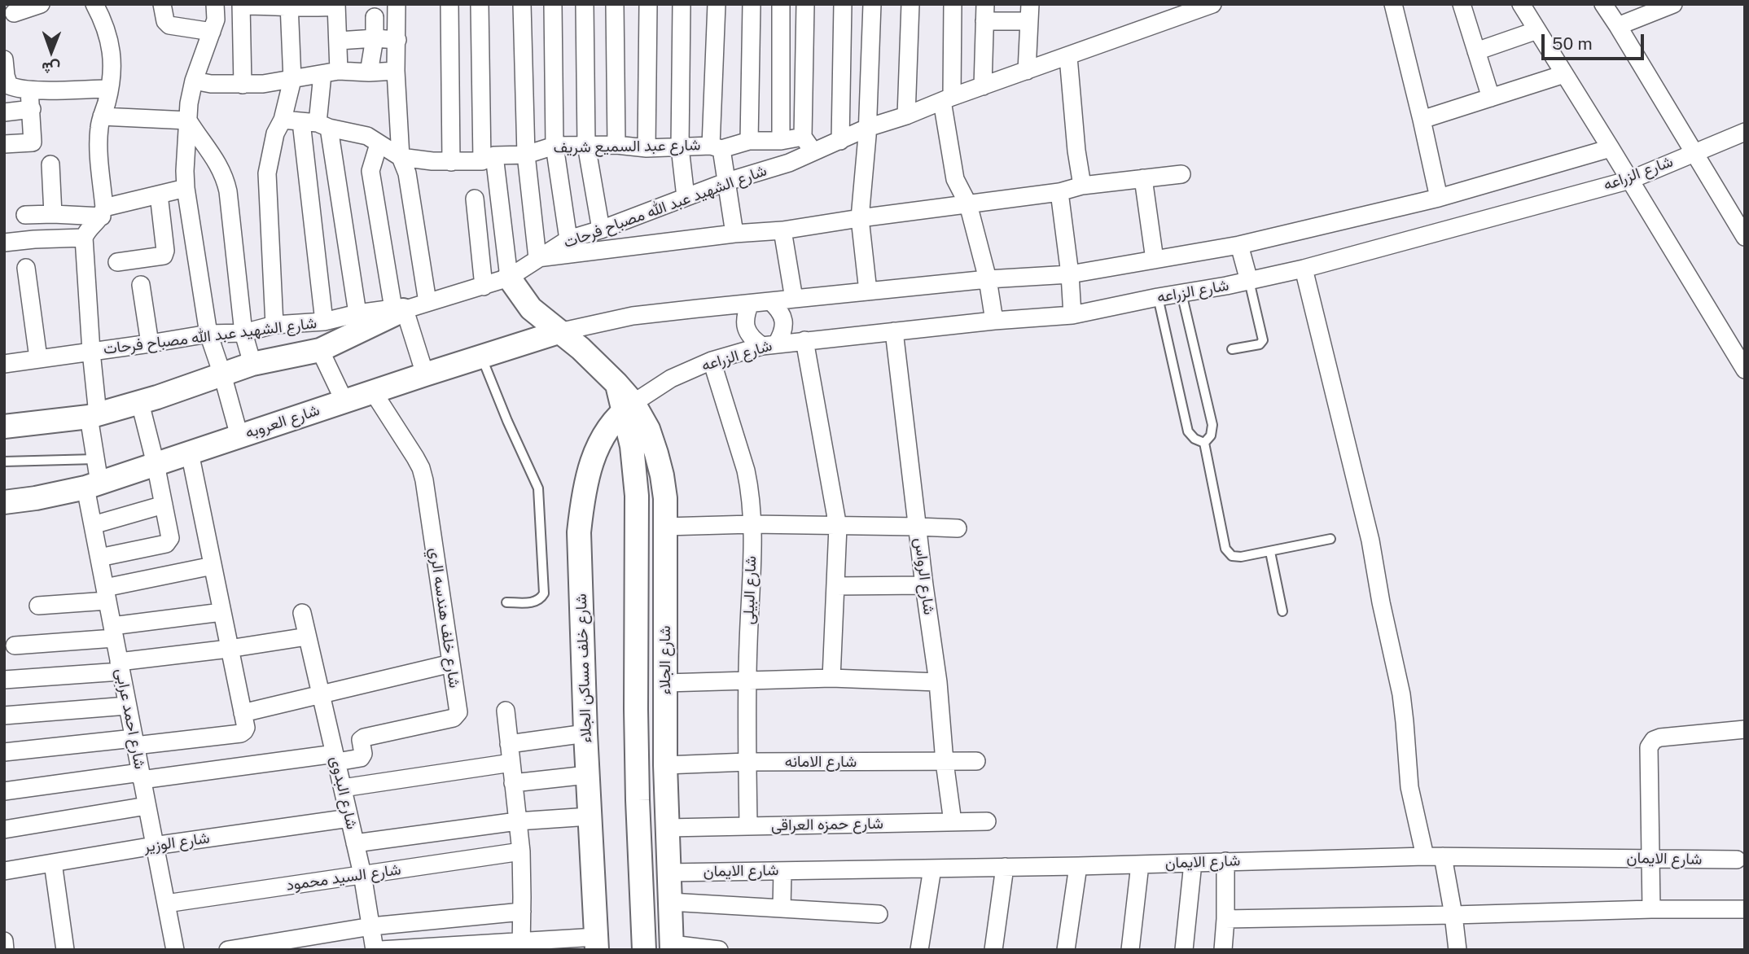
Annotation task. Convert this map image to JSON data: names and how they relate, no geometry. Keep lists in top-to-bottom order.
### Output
{
  "streets": {
    "street": [
      "شارع عبد السميع شريف",
      "شارع الزراعه",
      "شارع الشهيد عبد الله مصباح فرحات",
      "شارع العروبه",
      "شارع الرواس",
      "شارع البيلى",
      "شارع خلف هندسه الري",
      "شارع الجلاء",
      "شارع خلف مساكن الجلاء",
      "شارع احمد عرابى",
      "شارع الامانه",
      "شارع البدوى",
      "شارع حمزه العراقى",
      "شارع الوزير",
      "شارع الايمان",
      "شارع السيد محمود"
    ]
  },
  "crossings": [
    ["شارع عبد السميع شريف", "شارع الشهيد عبد الله مصباح فرحات"],
    ["شارع الزراعه", "شارع الرواس"],
    ["شارع الزراعه", "شارع البيلى"],
    ["شارع الزراعه", "شارع الجلاء"],
    ["شارع الزراعه", "شارع خلف مساكن الجلاء"],
    ["شارع الشهيد عبد الله مصباح فرحات", "شارع الجلاء"],
    ["شارع الشهيد عبد الله مصباح فرحات", "شارع احمد عرابى"],
    ["شارع العروبه", "شارع خلف هندسه الري"],
    ["شارع العروبه", "شارع الجلاء"],
    ["شارع العروبه", "شارع احمد عرابى"],
    ["شارع الرواس", "شارع الامانه"],
    ["شارع الرواس", "شارع حمزه العراقى"],
    ["شارع البيلى", "شارع الامانه"],
    ["شارع البيلى", "شارع حمزه العراقى"],
    ["شارع خلف هندسه الري", "شارع البدوى"],
    ["شارع الجلاء", "شارع خلف مساكن الجلاء"],
    ["شارع الجلاء", "شارع الامانه"],
    ["شارع الجلاء", "شارع حمزه العراقى"],
    ["شارع الجلاء", "شارع الايمان"],
    ["شارع احمد عرابى", "شارع الوزير"],
    ["شارع احمد عرابى", "شارع السيد محمود"],
    ["شارع البدوى", "شارع الوزير"],
    ["شارع البدوى", "شارع السيد محمود"]
  ],
  "scale_bar": "50 m",
  "north": "bottom"
}
